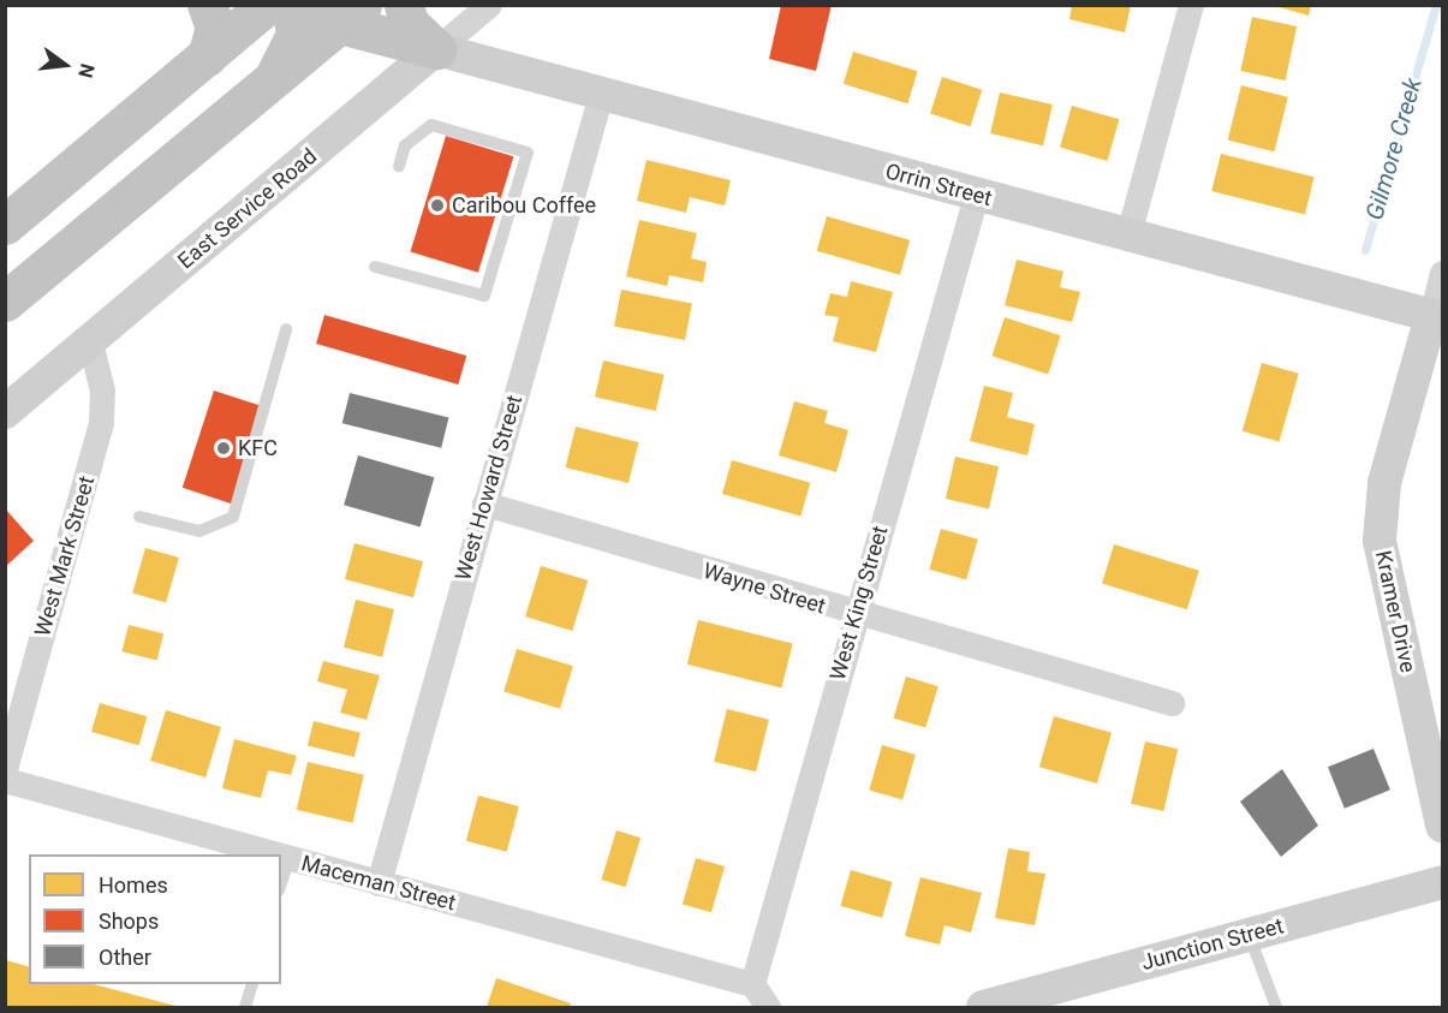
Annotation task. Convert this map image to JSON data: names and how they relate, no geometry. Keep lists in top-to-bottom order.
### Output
{
  "streets": {
    "street": [
      "Orrin Street",
      "East Service Road",
      "West Howard Street",
      "West Mark Street",
      "Wayne Street",
      "West King Street",
      "Kramer Drive",
      "Maceman Street",
      "Junction Street"
    ]
  },
  "crossings": [
    ["Orrin Street", "East Service Road"],
    ["Orrin Street", "West Howard Street"],
    ["Orrin Street", "West King Street"],
    ["Orrin Street", "Kramer Drive"],
    ["East Service Road", "West Mark Street"],
    ["West Howard Street", "Wayne Street"],
    ["West Howard Street", "Maceman Street"],
    ["Wayne Street", "West King Street"],
    ["West King Street", "Maceman Street"]
  ],
  "water": ["Gilmore Creek"],
  "places": ["Caribou Coffee", "KFC"],
  "legend": ["Homes", "Shops", "Other"],
  "north": "right"
}
